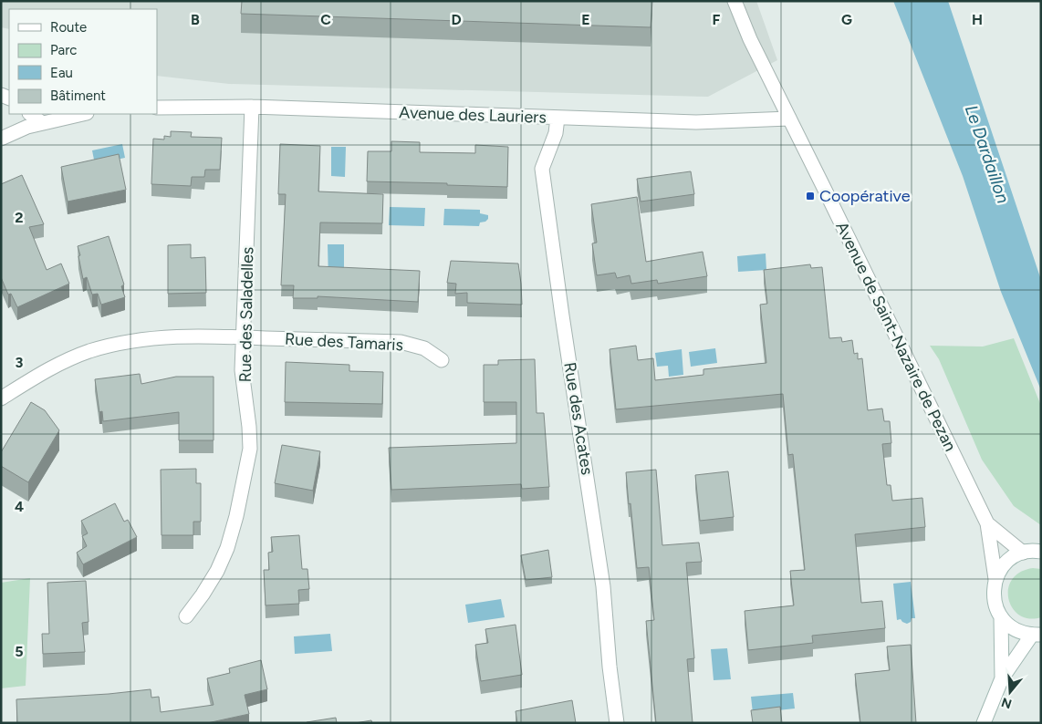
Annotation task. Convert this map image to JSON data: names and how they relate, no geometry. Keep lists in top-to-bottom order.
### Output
{
  "streets": {
    "street": [
      "Avenue des Lauriers",
      "Rue des Saladelles",
      "Avenue de Saint-Nazaire de Pezan",
      "Rue des Tamaris",
      "Rue des Acates"
    ]
  },
  "crossings": [
    ["Avenue des Lauriers", "Rue des Saladelles"],
    ["Avenue des Lauriers", "Avenue de Saint-Nazaire de Pezan"],
    ["Avenue des Lauriers", "Rue des Acates"],
    ["Rue des Saladelles", "Rue des Tamaris"]
  ],
  "water": ["Le Dardaillon"],
  "places": {
    "transit": ["Coopérative"]
  },
  "legend": [
    "Route",
    "Parc",
    "Eau",
    "Bâtiment"
  ],
  "north": "bottom",
  "grid": {
    "columns": [
      "B",
      "C",
      "D",
      "E",
      "F",
      "G",
      "H"
    ],
    "rows": [
      "2",
      "3",
      "4",
      "5"
    ]
  }
}
